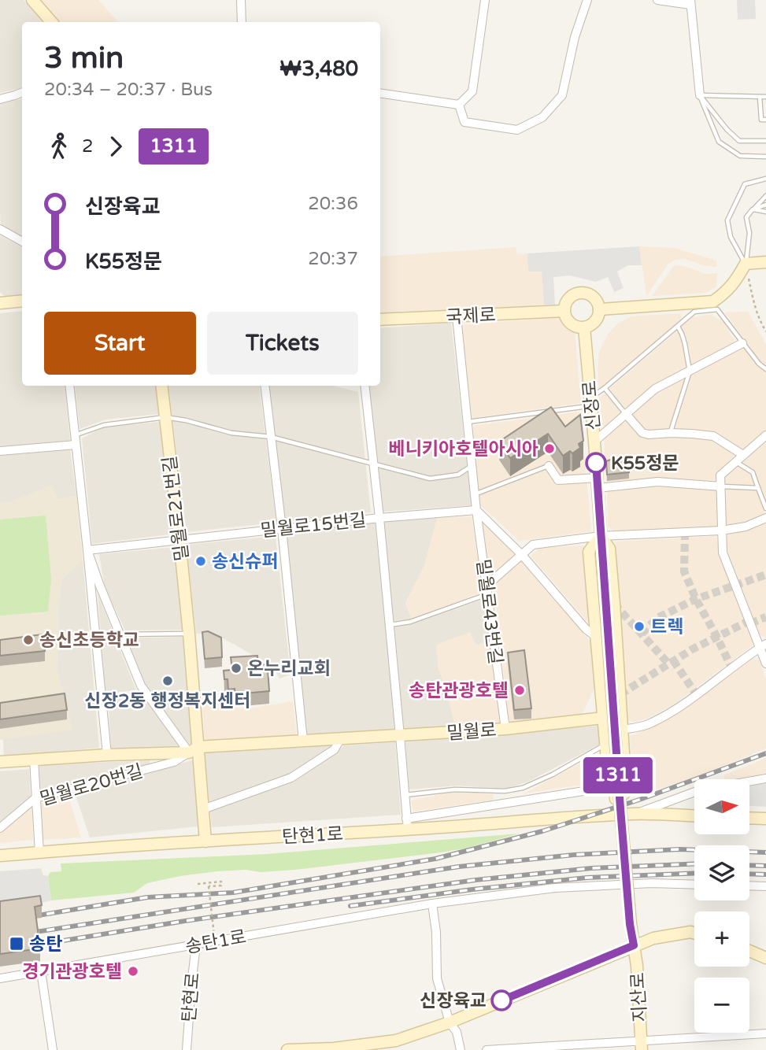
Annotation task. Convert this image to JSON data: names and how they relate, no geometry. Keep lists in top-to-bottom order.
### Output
{
  "streets": {
    "street": [
      "국제로",
      "신장로",
      "밀월로21번길",
      "밀월로15번길",
      "밀월로43번길",
      "밀월로",
      "밀월로20번길",
      "탄현1로",
      "송탄1로",
      "탄현로",
      "지산로"
    ]
  },
  "crossings": [
    ["국제로", "신장로"],
    ["국제로", "밀월로43번길"],
    ["신장로", "지산로"],
    ["밀월로21번길", "밀월로15번길"],
    ["밀월로21번길", "밀월로"],
    ["밀월로21번길", "밀월로20번길"],
    ["밀월로15번길", "밀월로43번길"],
    ["밀월로43번길", "밀월로"],
    ["밀월로", "밀월로20번길"],
    ["송탄1로", "탄현로"]
  ],
  "places": {
    "other": [
      "베니키아호텔아시아",
      "K55정문",
      "송신슈퍼",
      "트렉",
      "송신초등학교",
      "온누리교회",
      "신장2동 행정복지센터",
      "송탄관광호텔",
      "경기관광호텔",
      "신장육교"
    ],
    "transit": ["송탄"]
  },
  "lines": ["bus line 1311"],
  "north": "right",
  "page": {
    "on_map": "1311",
    "heading": ["3 min", "20:34 – 20:37 · Bus", "₩3,480"],
    "legs": ["2", "1311"],
    "list": [
      {
        "name": "신장육교",
        "value": "20:36"
      },
      {
        "name": "K55정문",
        "value": "20:37"
      }
    ],
    "buttons": ["Start", "Tickets"],
    "map_buttons": ["+", "−"]
  }
}
